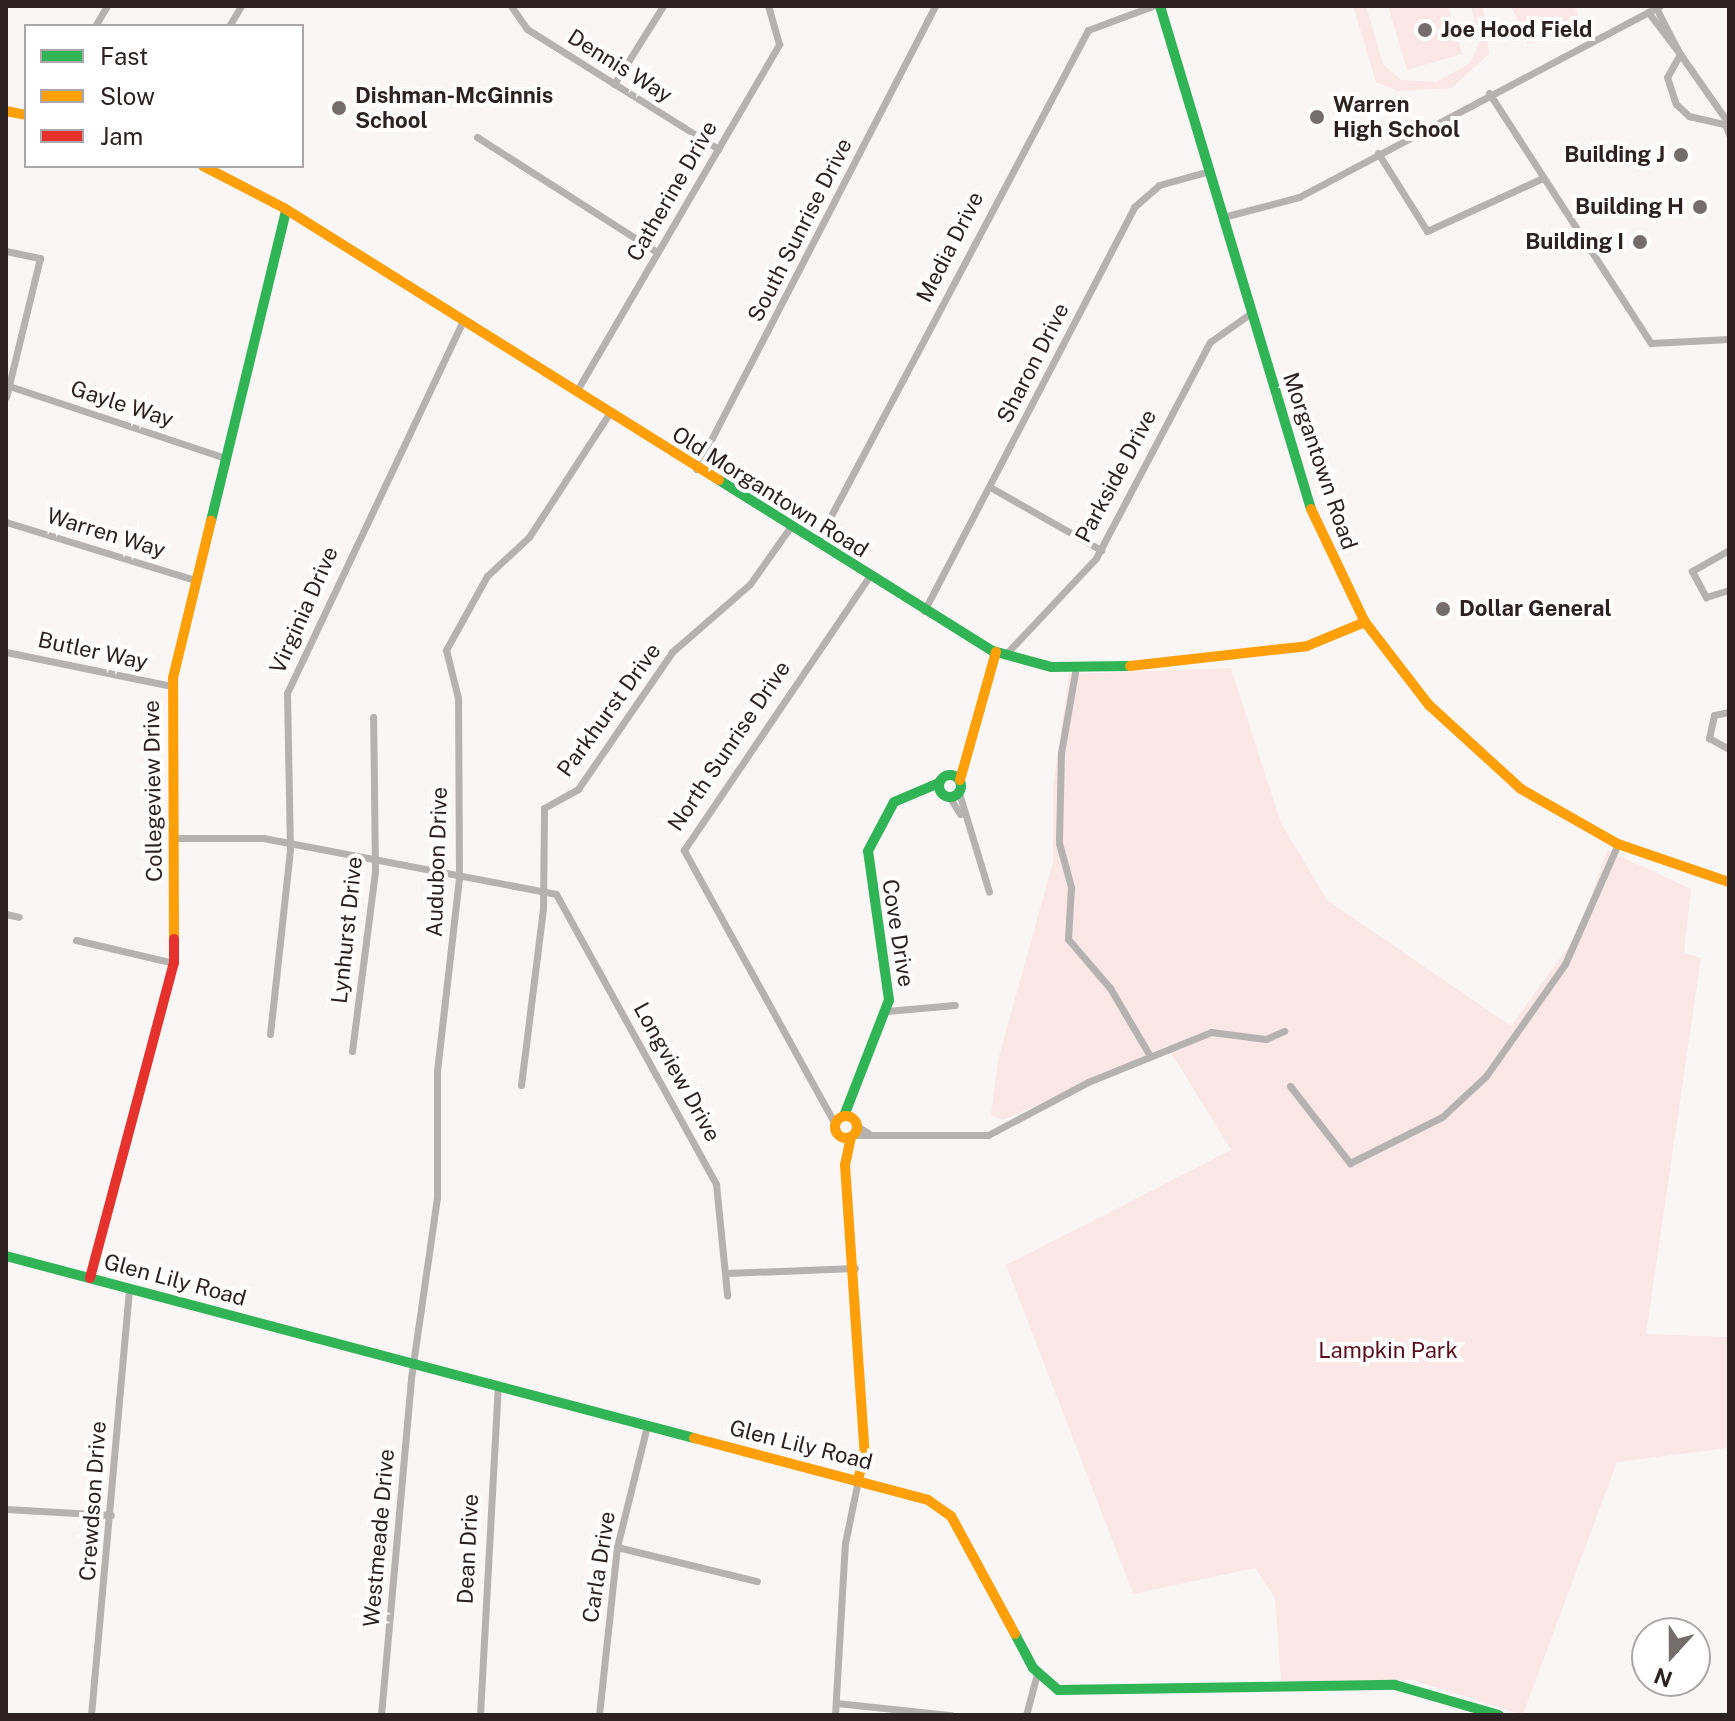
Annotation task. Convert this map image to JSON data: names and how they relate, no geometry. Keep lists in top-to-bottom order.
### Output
{
  "streets": {
    "street": [
      "Dennis Way",
      "Catherine Drive",
      "South Sunrise Drive",
      "Media Drive",
      "Sharon Drive",
      "Gayle Way",
      "Morgantown Road",
      "Parkside Drive",
      "Old Morgantown Road",
      "Warren Way",
      "Virginia Drive",
      "Butler Way",
      "Parkhurst Drive",
      "North Sunrise Drive",
      "Collegeview Drive",
      "Audubon Drive",
      "Lynhurst Drive",
      "Cove Drive",
      "Longview Drive",
      "Glen Lily Road",
      "Crewdson Drive",
      "Westmeade Drive",
      "Dean Drive",
      "Carla Drive"
    ]
  },
  "crossings": [
    ["Dennis Way", "Catherine Drive"],
    ["Catherine Drive", "Old Morgantown Road"],
    ["South Sunrise Drive", "Old Morgantown Road"],
    ["Media Drive", "Old Morgantown Road"],
    ["Sharon Drive", "Morgantown Road"],
    ["Sharon Drive", "Old Morgantown Road"],
    ["Gayle Way", "Collegeview Drive"],
    ["Morgantown Road", "Parkside Drive"],
    ["Morgantown Road", "Old Morgantown Road"],
    ["Parkside Drive", "Old Morgantown Road"],
    ["Parkside Drive", "Cove Drive"],
    ["Old Morgantown Road", "Virginia Drive"],
    ["Old Morgantown Road", "Parkhurst Drive"],
    ["Old Morgantown Road", "North Sunrise Drive"],
    ["Old Morgantown Road", "Collegeview Drive"],
    ["Old Morgantown Road", "Audubon Drive"],
    ["Warren Way", "Collegeview Drive"],
    ["Butler Way", "Collegeview Drive"],
    ["Parkhurst Drive", "Longview Drive"],
    ["North Sunrise Drive", "Cove Drive"],
    ["Collegeview Drive", "Glen Lily Road"],
    ["Audubon Drive", "Glen Lily Road"],
    ["Audubon Drive", "Westmeade Drive"],
    ["Glen Lily Road", "Crewdson Drive"],
    ["Glen Lily Road", "Westmeade Drive"],
    ["Glen Lily Road", "Dean Drive"],
    ["Glen Lily Road", "Carla Drive"]
  ],
  "parks": ["Lampkin Park"],
  "places": [
    "Joe Hood Field",
    "Dishman-McGinnis School",
    "Warren High School",
    "Building J",
    "Building H",
    "Building I",
    "Dollar General"
  ],
  "legend": ["Fast", "Slow", "Jam"],
  "north": "bottom"
}
